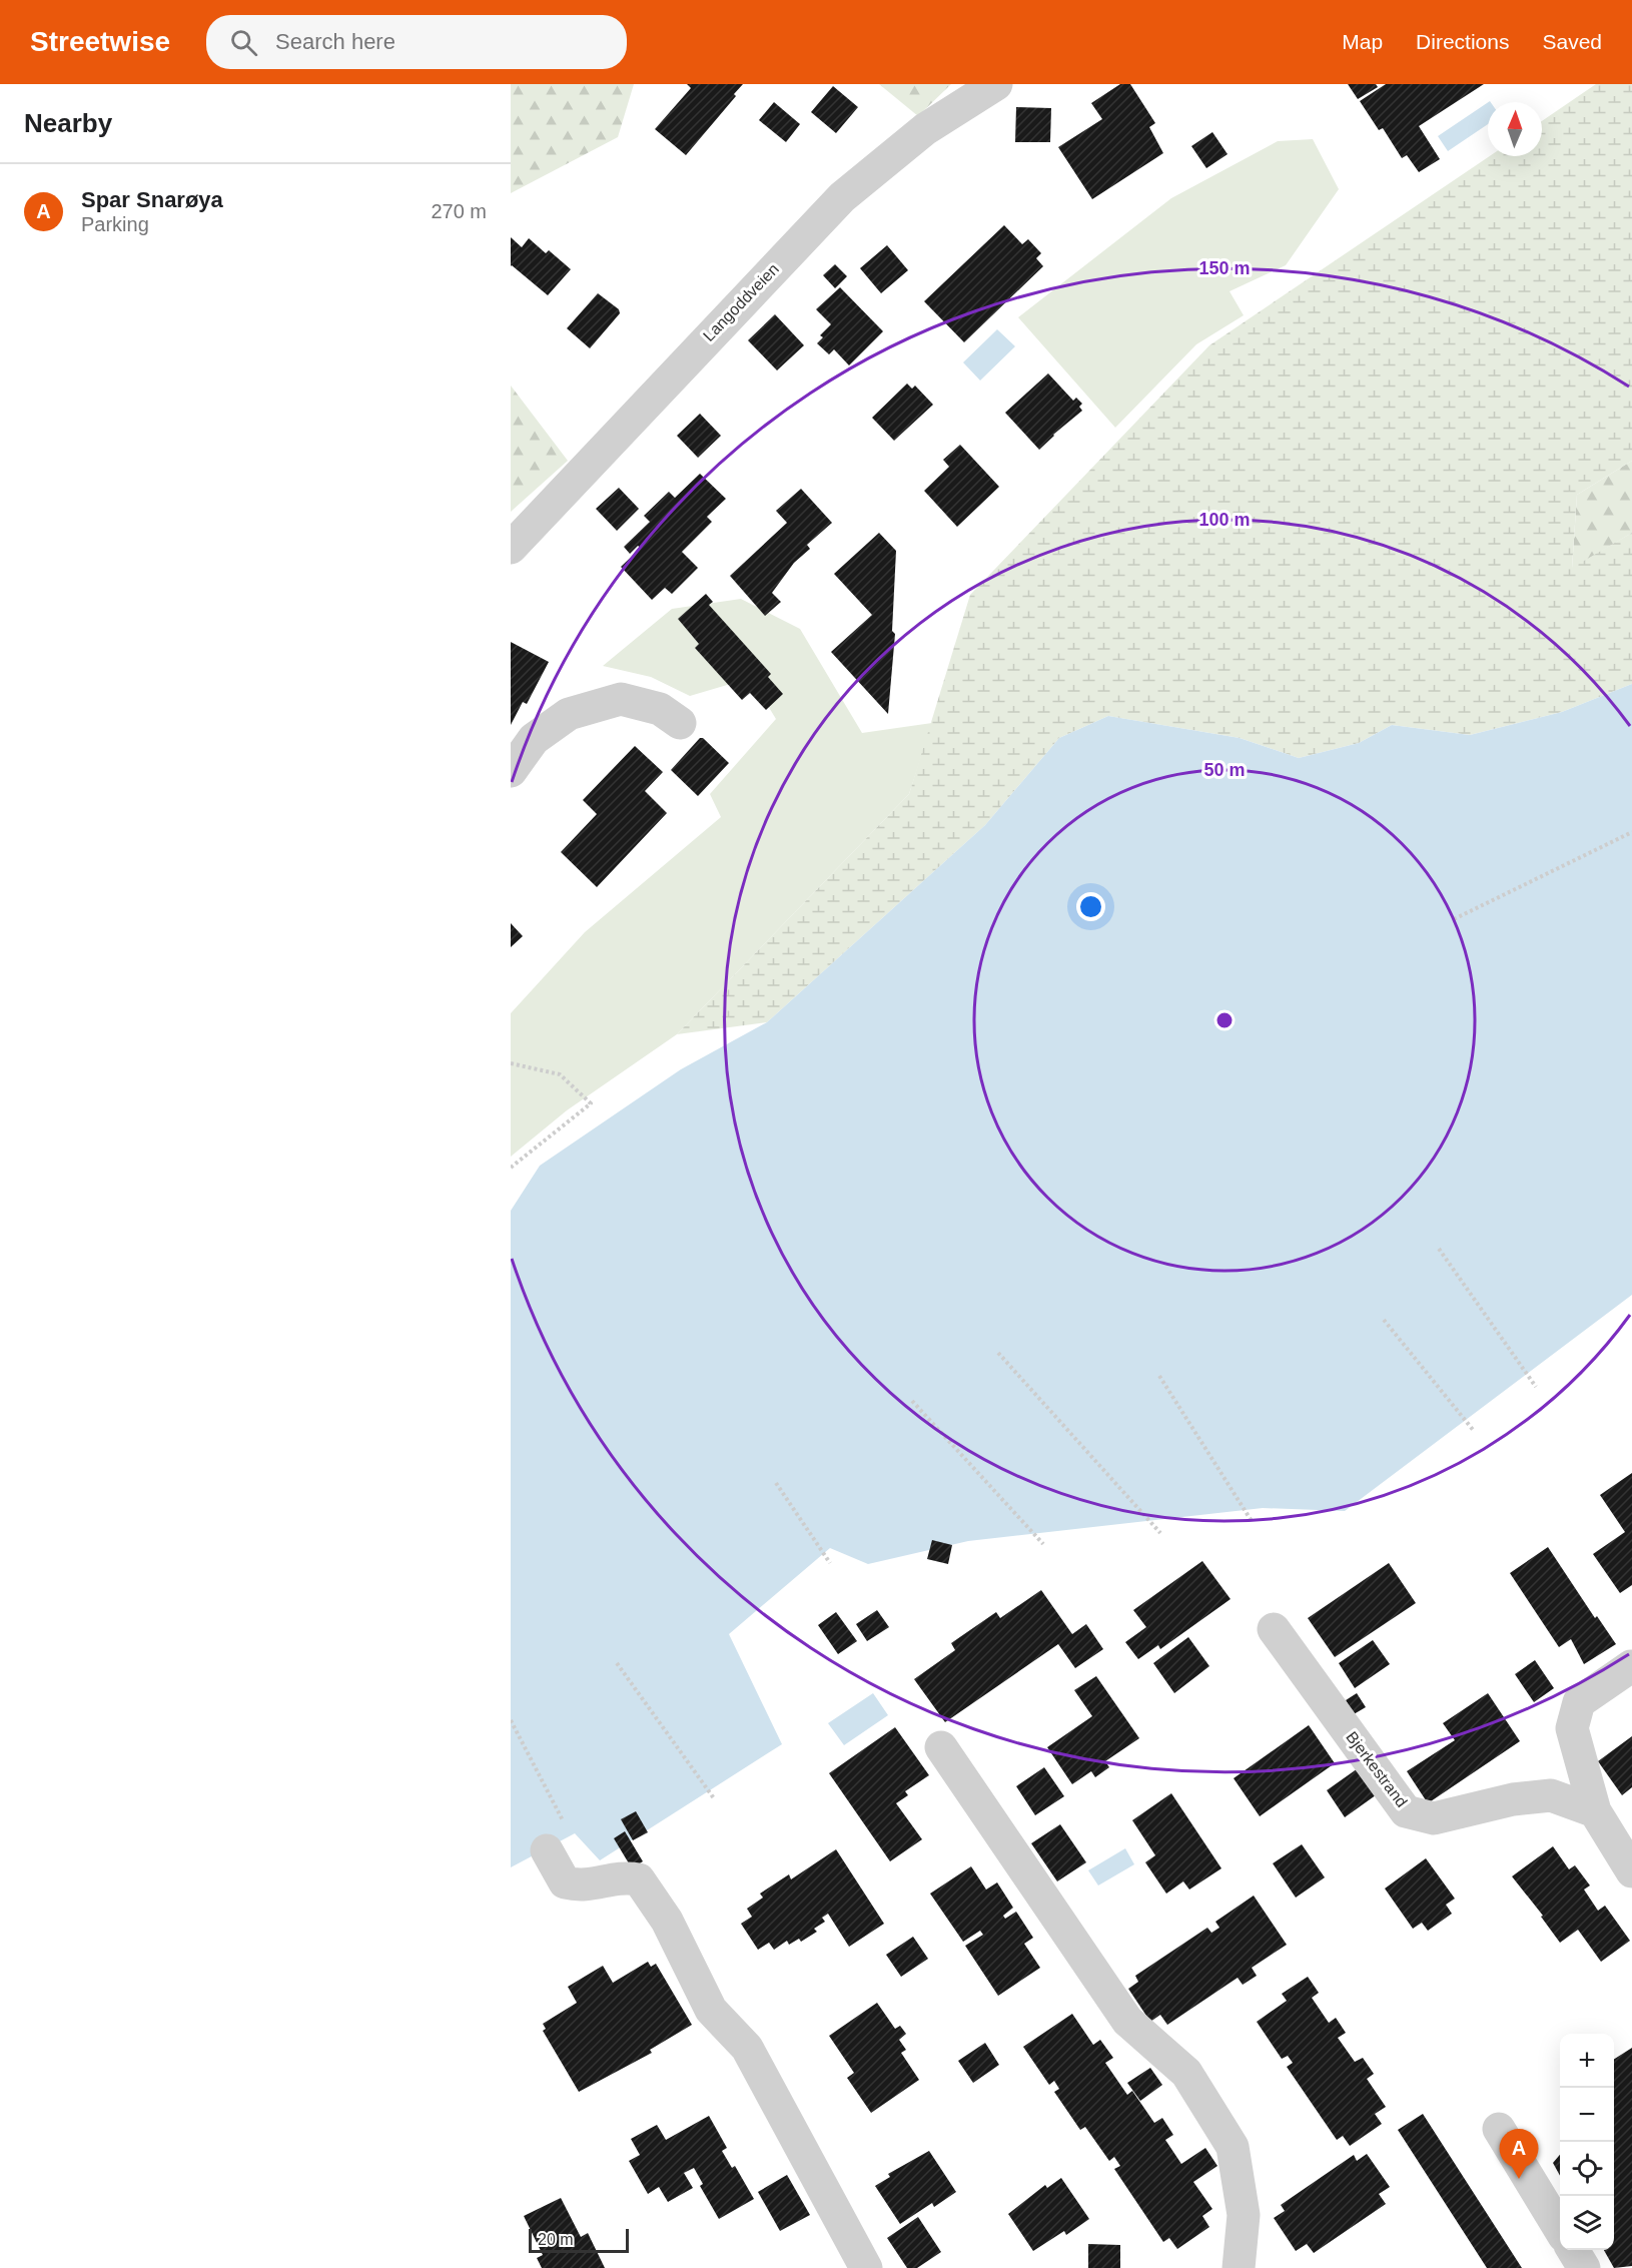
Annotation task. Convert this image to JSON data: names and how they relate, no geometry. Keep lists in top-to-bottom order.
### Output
{
  "streets": {
    "street": ["Langoddveien", "Bjerkestrand"]
  },
  "scale_bar": "20 m",
  "north": "top",
  "page": {
    "header": "Streetwise",
    "search": "Search here",
    "nav": ["Map", "Directions", "Saved"],
    "heading": "Nearby",
    "list": [
      {
        "mark": "A",
        "name": "Spar Snarøya",
        "note": "Parking",
        "value": "270 m"
      }
    ],
    "map_buttons": ["+", "−"],
    "pins": "A",
    "scale": "20 m"
  },
  "rings": ["150 m", "100 m", "50 m"]
}
